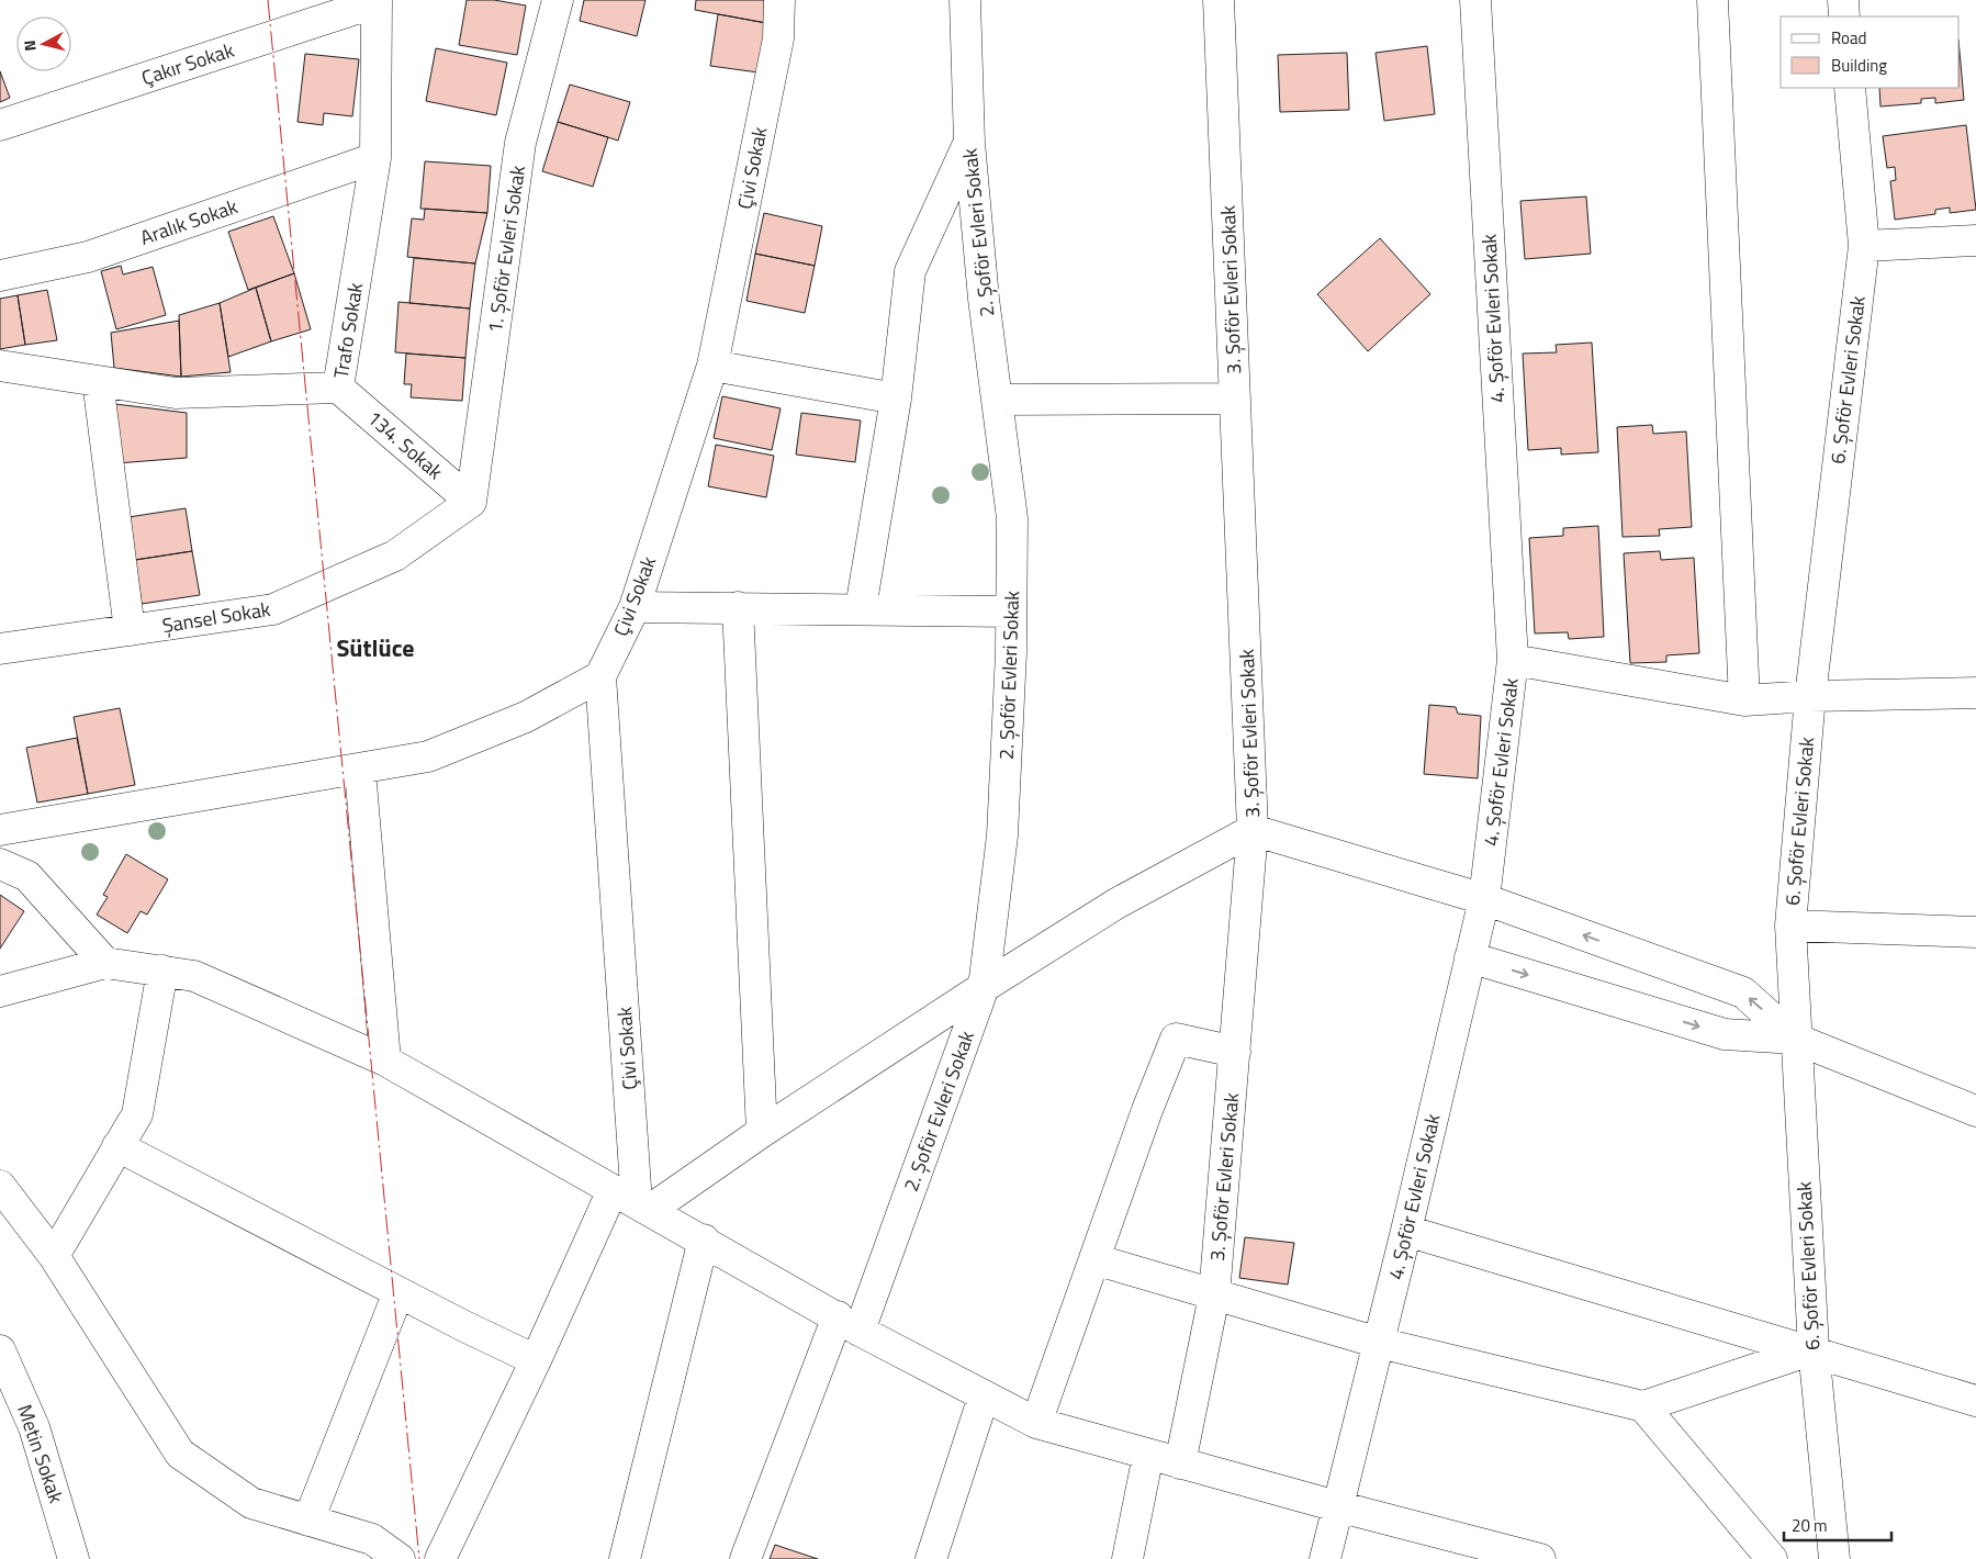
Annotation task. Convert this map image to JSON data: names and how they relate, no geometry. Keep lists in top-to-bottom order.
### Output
{
  "streets": {
    "street": [
      "Çakır Sokak",
      "Çivi Sokak",
      "Aralık Sokak",
      "2. Şoför Evleri Sokak",
      "1. Şoför Evleri Sokak",
      "3. Şoför Evleri Sokak",
      "4. Şoför Evleri Sokak",
      "Trafo Sokak",
      "6. Şoför Evleri Sokak",
      "134. Sokak",
      "Şansel Sokak",
      "Metin Sokak"
    ]
  },
  "crossings": [
    ["Çakır Sokak", "Trafo Sokak"],
    ["Aralık Sokak", "Trafo Sokak"],
    ["1. Şoför Evleri Sokak", "134. Sokak"],
    ["1. Şoför Evleri Sokak", "Şansel Sokak"],
    ["Trafo Sokak", "134. Sokak"],
    ["134. Sokak", "Şansel Sokak"]
  ],
  "districts": ["Sütlüce"],
  "legend": ["Road", "Building"],
  "scale_bar": "20 m",
  "north": "left"
}
